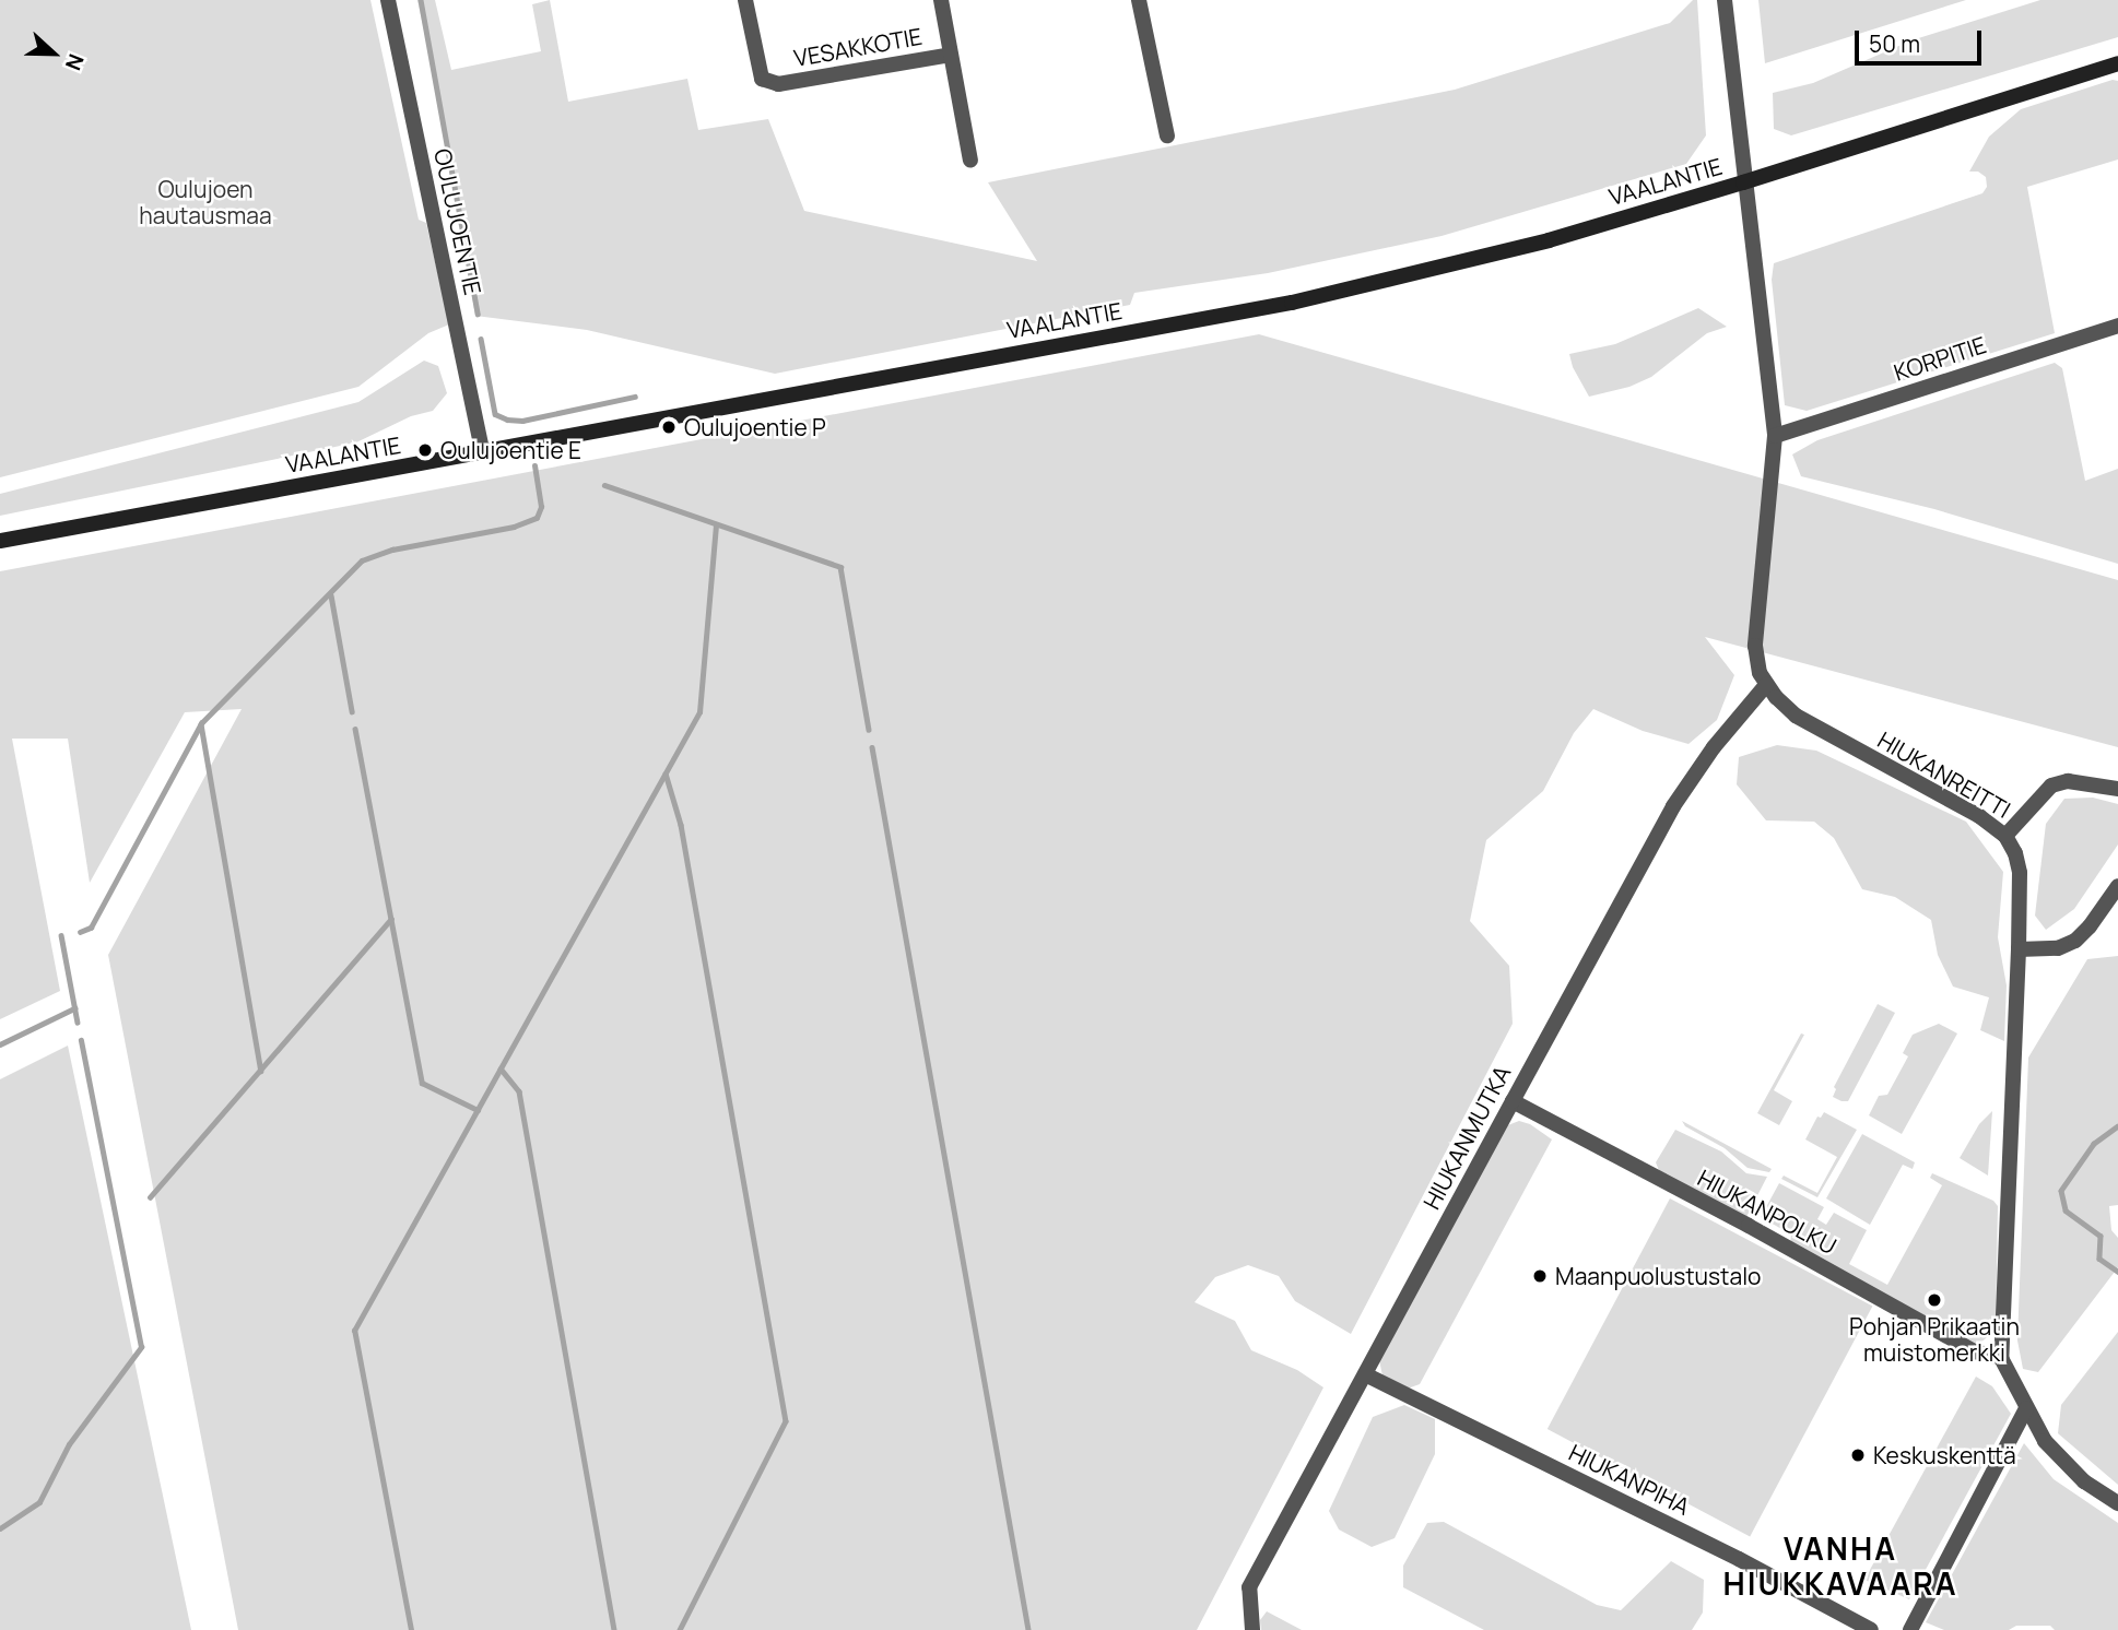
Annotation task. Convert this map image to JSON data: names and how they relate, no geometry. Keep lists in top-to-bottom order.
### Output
{
  "streets": {
    "street": [
      "VESAKKOTIE",
      "VAALANTIE",
      "OULUJOENTIE",
      "KORPITIE",
      "HIUKANREITTI",
      "HIUKANMUTKA",
      "HIUKANPOLKU",
      "HIUKANPIHA"
    ]
  },
  "crossings": [
    ["VAALANTIE", "OULUJOENTIE"],
    ["VAALANTIE", "HIUKANREITTI"],
    ["KORPITIE", "HIUKANREITTI"],
    ["HIUKANREITTI", "HIUKANMUTKA"],
    ["HIUKANREITTI", "HIUKANPOLKU"],
    ["HIUKANMUTKA", "HIUKANPOLKU"],
    ["HIUKANMUTKA", "HIUKANPIHA"]
  ],
  "districts": ["VANHA HIUKKAVAARA"],
  "parks": ["Oulujoen hautausmaa"],
  "places": [
    "Oulujoentie P",
    "Oulujoentie E",
    "Maanpuolustustalo",
    "Pohjan Prikaatin muistomerkki",
    "Keskuskenttä"
  ],
  "scale_bar": "50 m",
  "north": "right"
}
